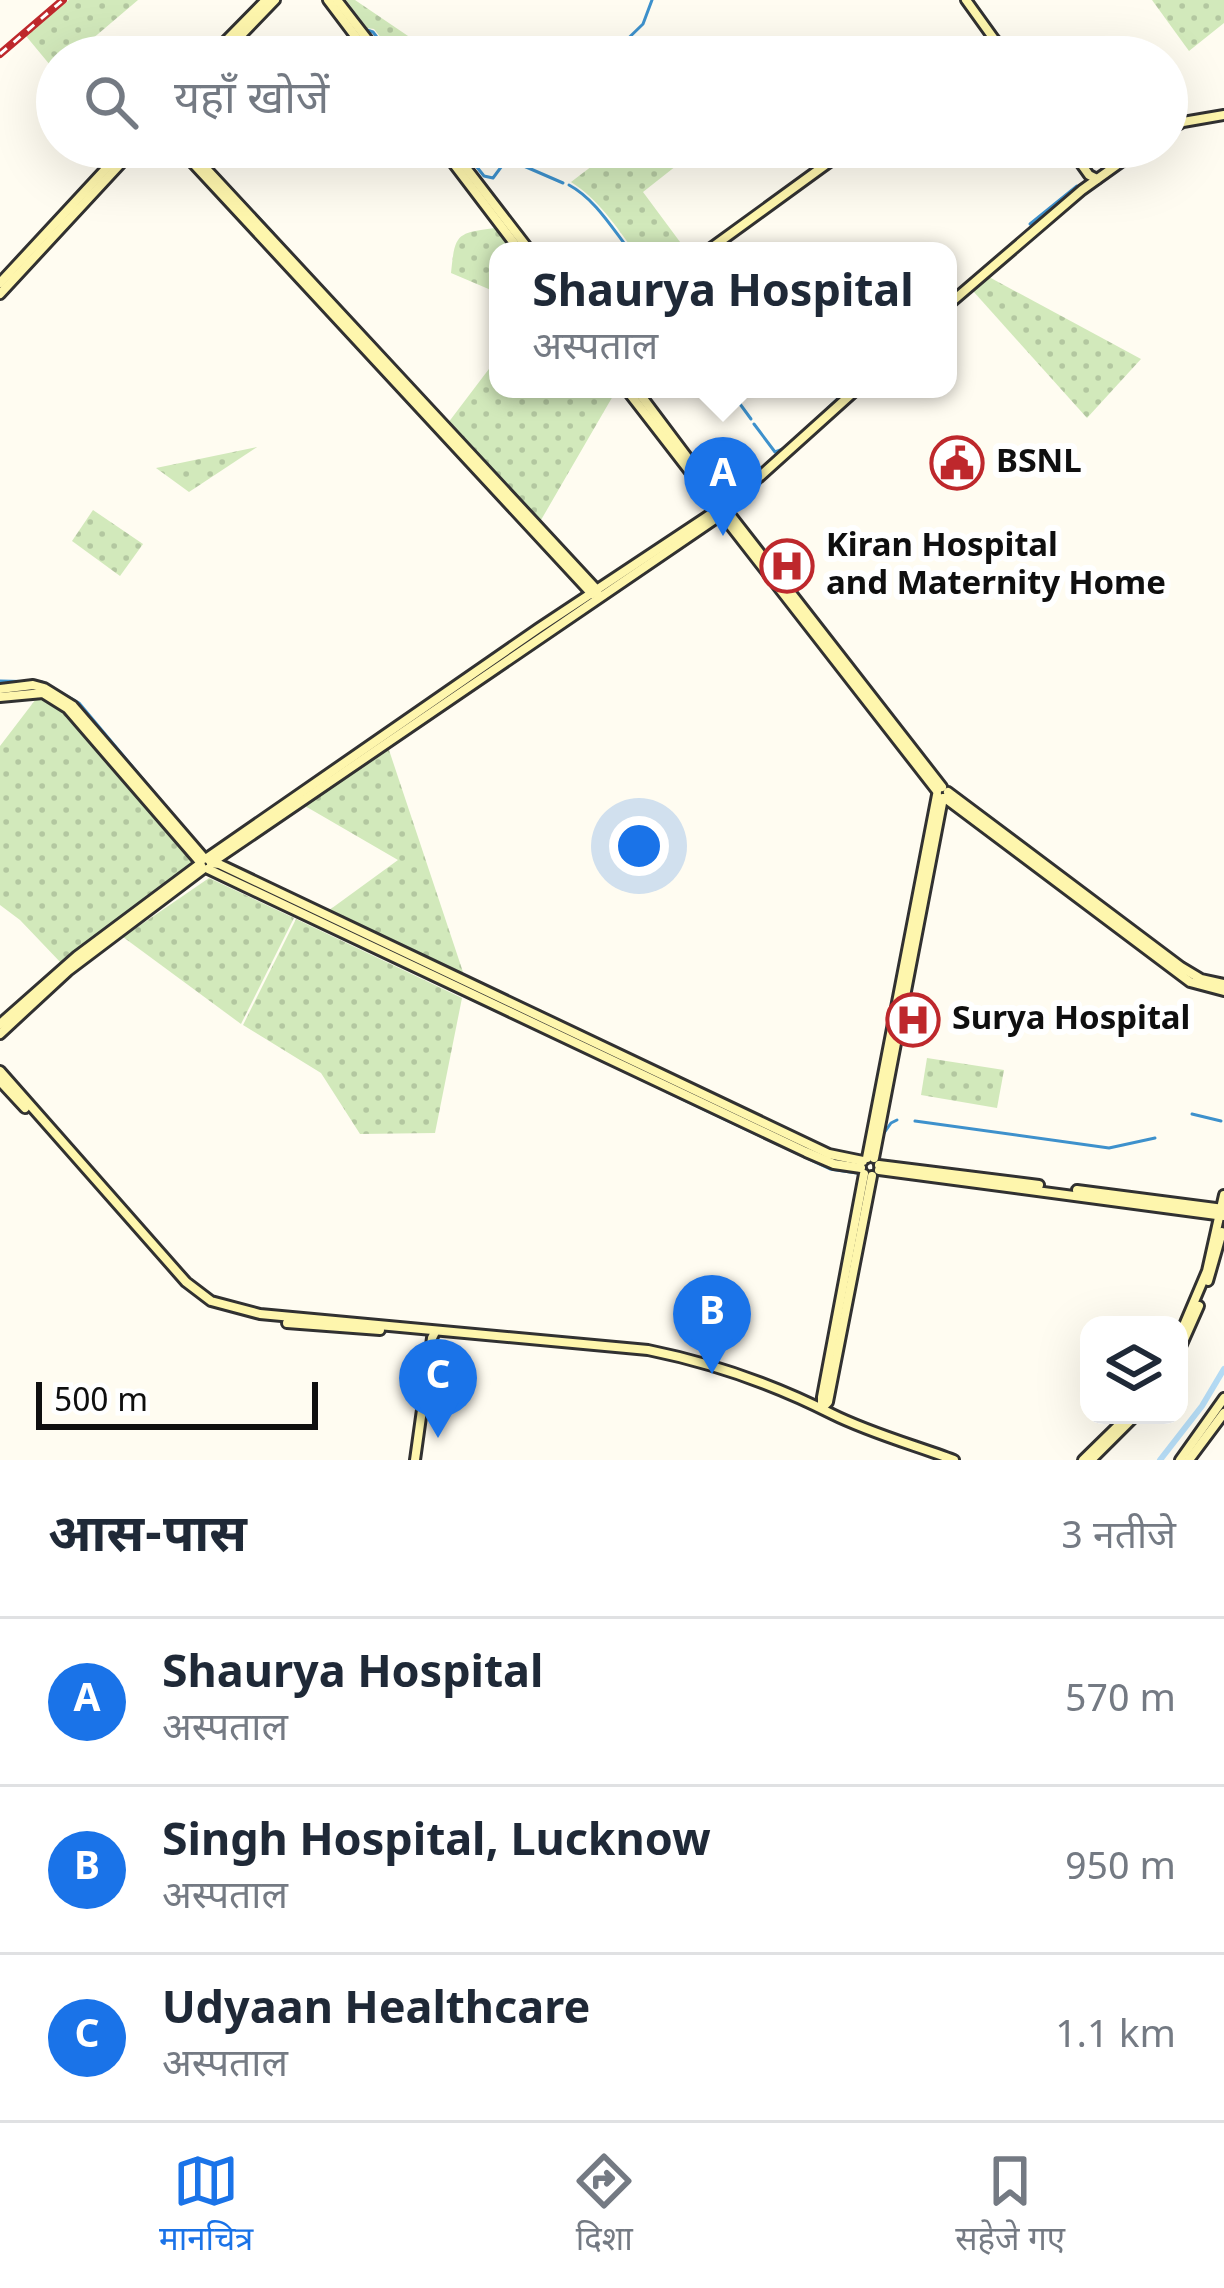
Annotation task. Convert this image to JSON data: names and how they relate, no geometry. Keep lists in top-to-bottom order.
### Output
{
  "places": {
    "public building": ["BSNL"],
    "hospital": ["Kiran Hospital and Maternity Home", "Surya Hospital"]
  },
  "scale_bar": "500 m",
  "page": {
    "search": "यहाँ खोजें",
    "popup": ["Shaurya Hospital", "अस्पताल"],
    "pins": ["A", "B", "C"],
    "scale": "500 m",
    "heading": ["आस-पास", "3 नतीजे"],
    "list": [
      {
        "mark": "A",
        "name": "Shaurya Hospital",
        "note": "अस्पताल",
        "value": "570 m"
      },
      {
        "mark": "B",
        "name": "Singh Hospital, Lucknow",
        "note": "अस्पताल",
        "value": "950 m"
      },
      {
        "mark": "C",
        "name": "Udyaan Healthcare",
        "note": "अस्पताल",
        "value": "1.1 km"
      }
    ],
    "nav": ["मानचित्र", "दिशा", "सहेजे गए"]
  }
}
